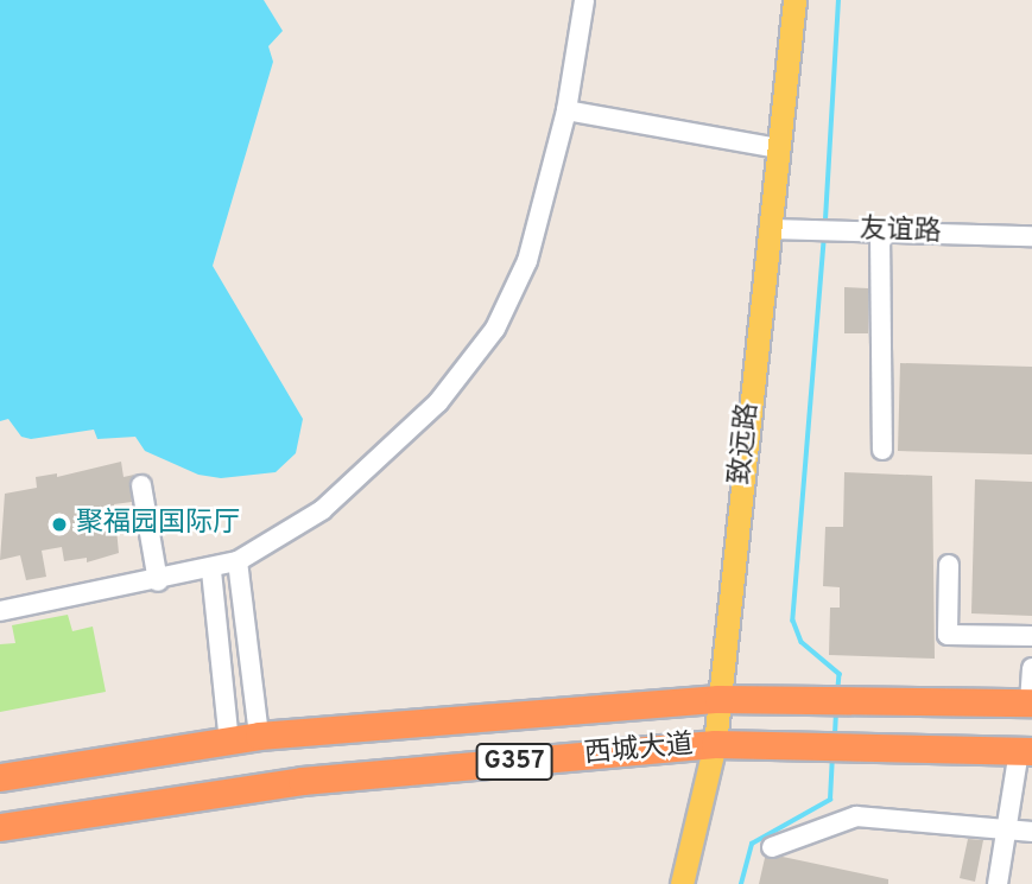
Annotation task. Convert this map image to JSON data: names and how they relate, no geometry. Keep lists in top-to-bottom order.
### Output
{
  "streets": {
    "highway": ["西城大道", "G357"],
    "main road": ["致远路"],
    "street": ["友谊路"]
  },
  "crossings": [
    ["友谊路", "致远路"],
    ["致远路", "西城大道"]
  ],
  "places": ["聚福园国际厅"]
}
